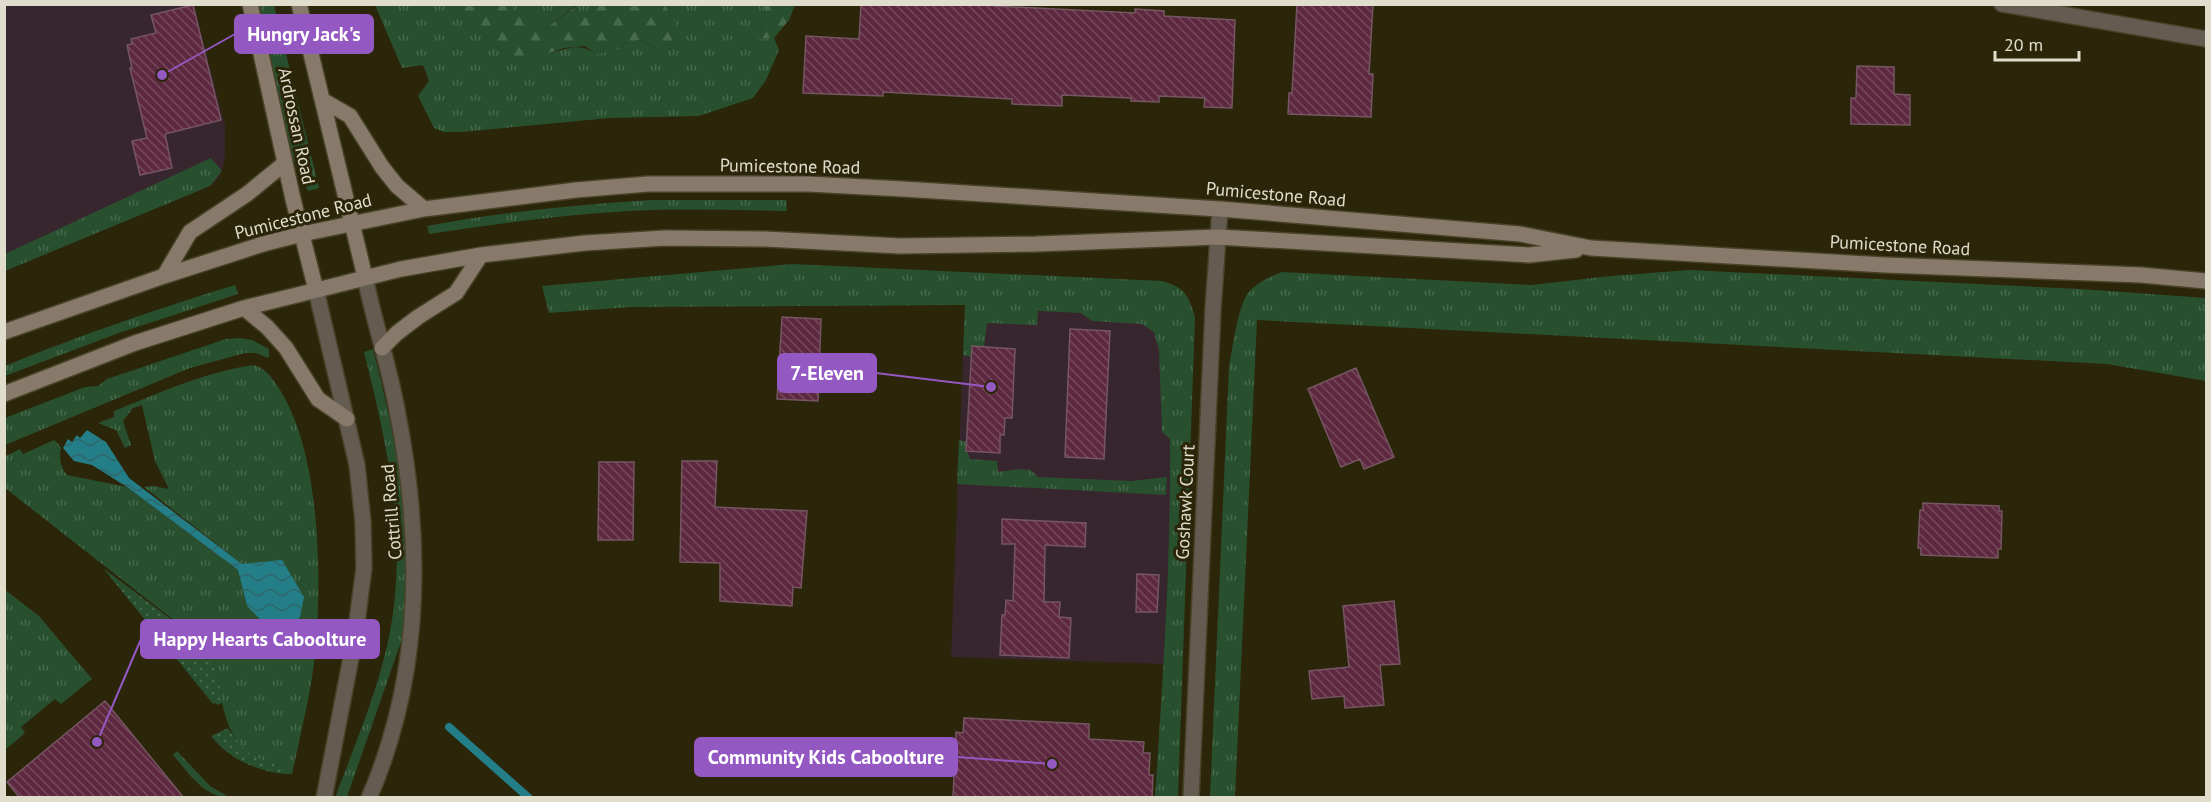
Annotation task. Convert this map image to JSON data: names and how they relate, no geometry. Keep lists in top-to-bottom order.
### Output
{
  "streets": {
    "main road": ["Ardrossan Road", "Pumicestone Road", "Cottrill Road"],
    "street": ["Goshawk Court"]
  },
  "crossings": [
    ["Ardrossan Road", "Pumicestone Road"],
    ["Ardrossan Road", "Cottrill Road"],
    ["Pumicestone Road", "Goshawk Court"],
    ["Pumicestone Road", "Cottrill Road"]
  ],
  "places": [
    "Hungry Jack's",
    "7-Eleven",
    "Happy Hearts Caboolture",
    "Community Kids Caboolture"
  ],
  "scale_bar": "20 m"
}
